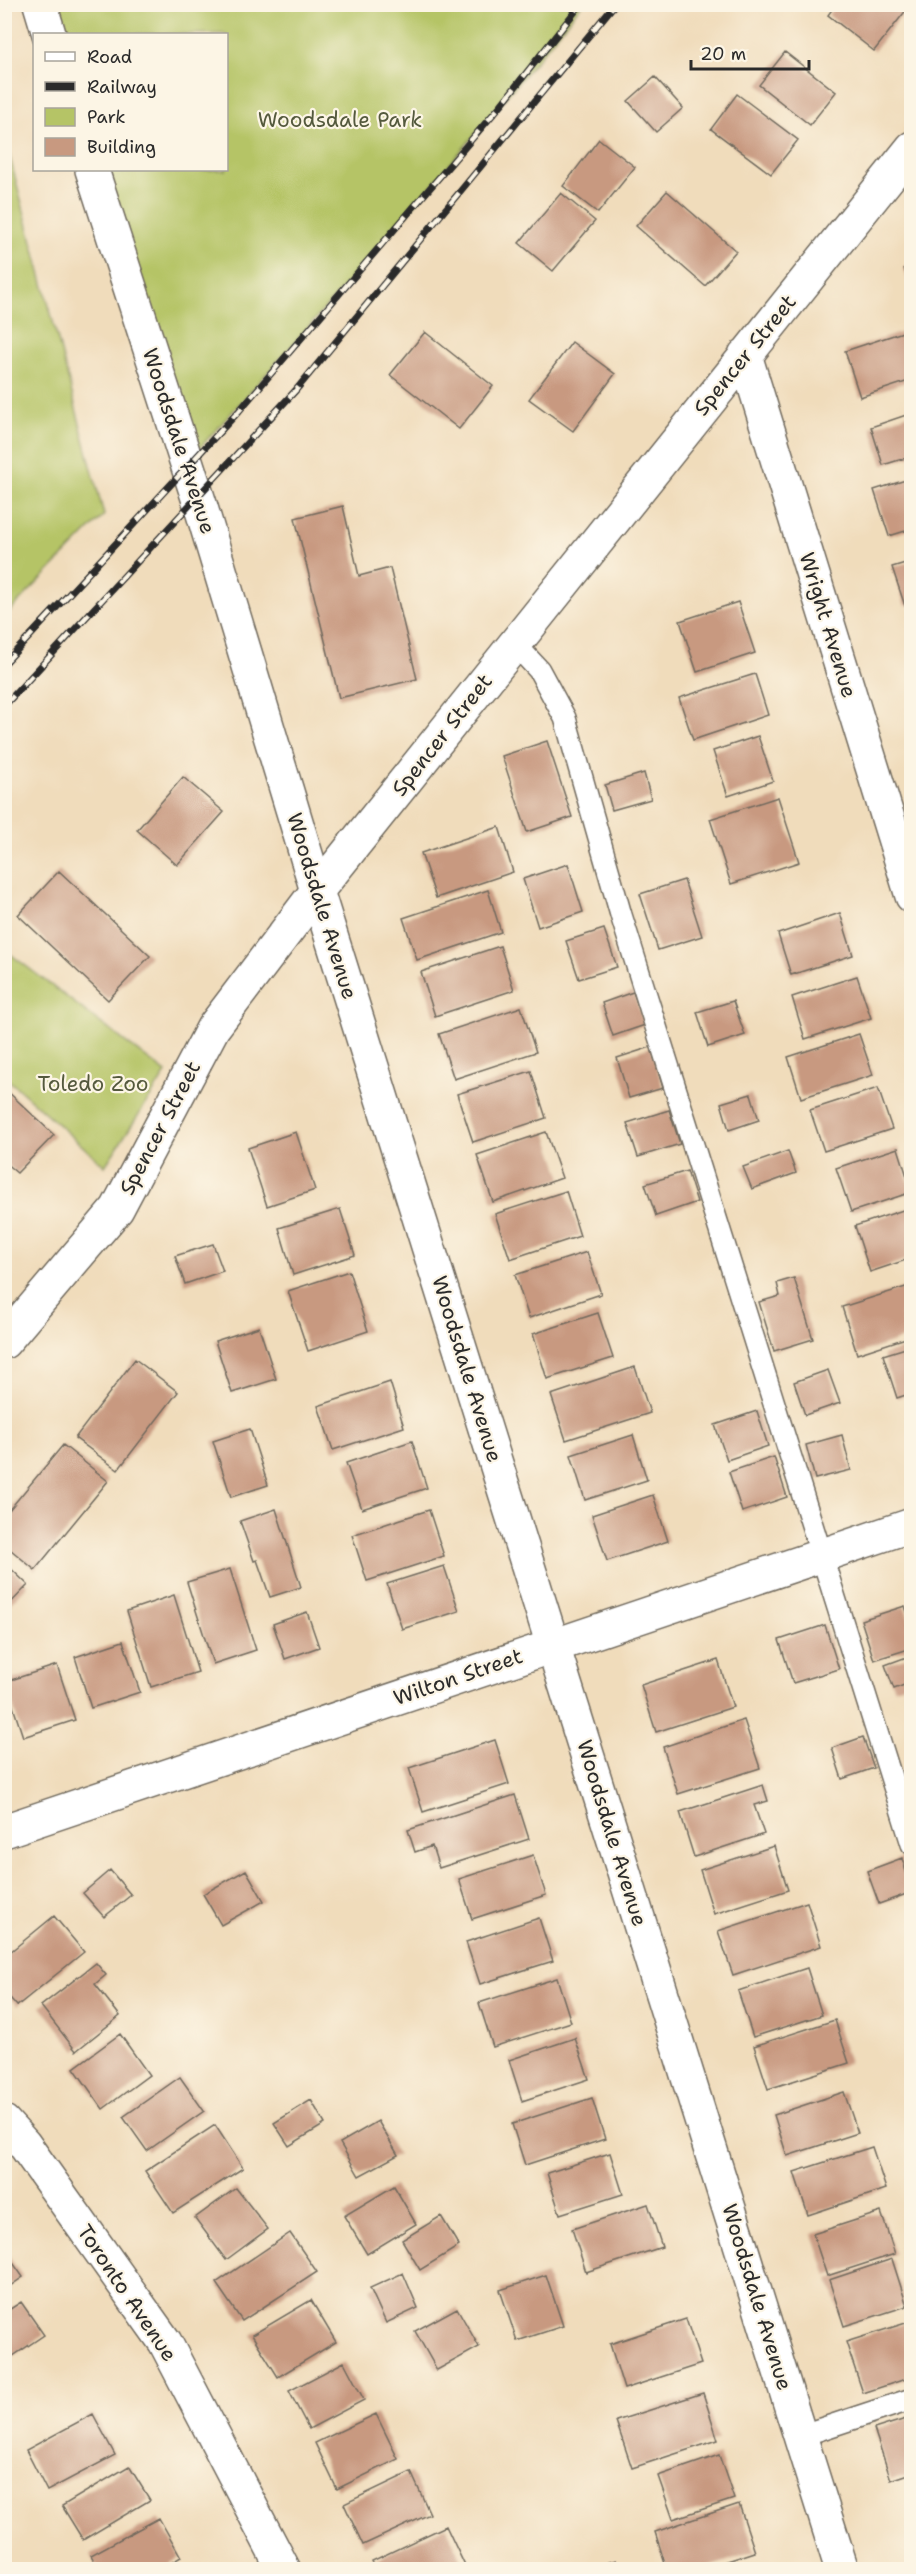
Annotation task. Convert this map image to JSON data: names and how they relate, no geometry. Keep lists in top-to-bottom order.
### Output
{
  "streets": {
    "street": [
      "Spencer Street",
      "Woodsdale Avenue",
      "Wright Avenue",
      "Wilton Street",
      "Toronto Avenue"
    ]
  },
  "crossings": [
    ["Spencer Street", "Woodsdale Avenue"],
    ["Spencer Street", "Wright Avenue"],
    ["Woodsdale Avenue", "Wilton Street"]
  ],
  "parks": ["Woodsdale Park", "Toledo Zoo"],
  "legend": [
    "Road",
    "Railway",
    "Park",
    "Building"
  ],
  "scale_bar": "20 m"
}
